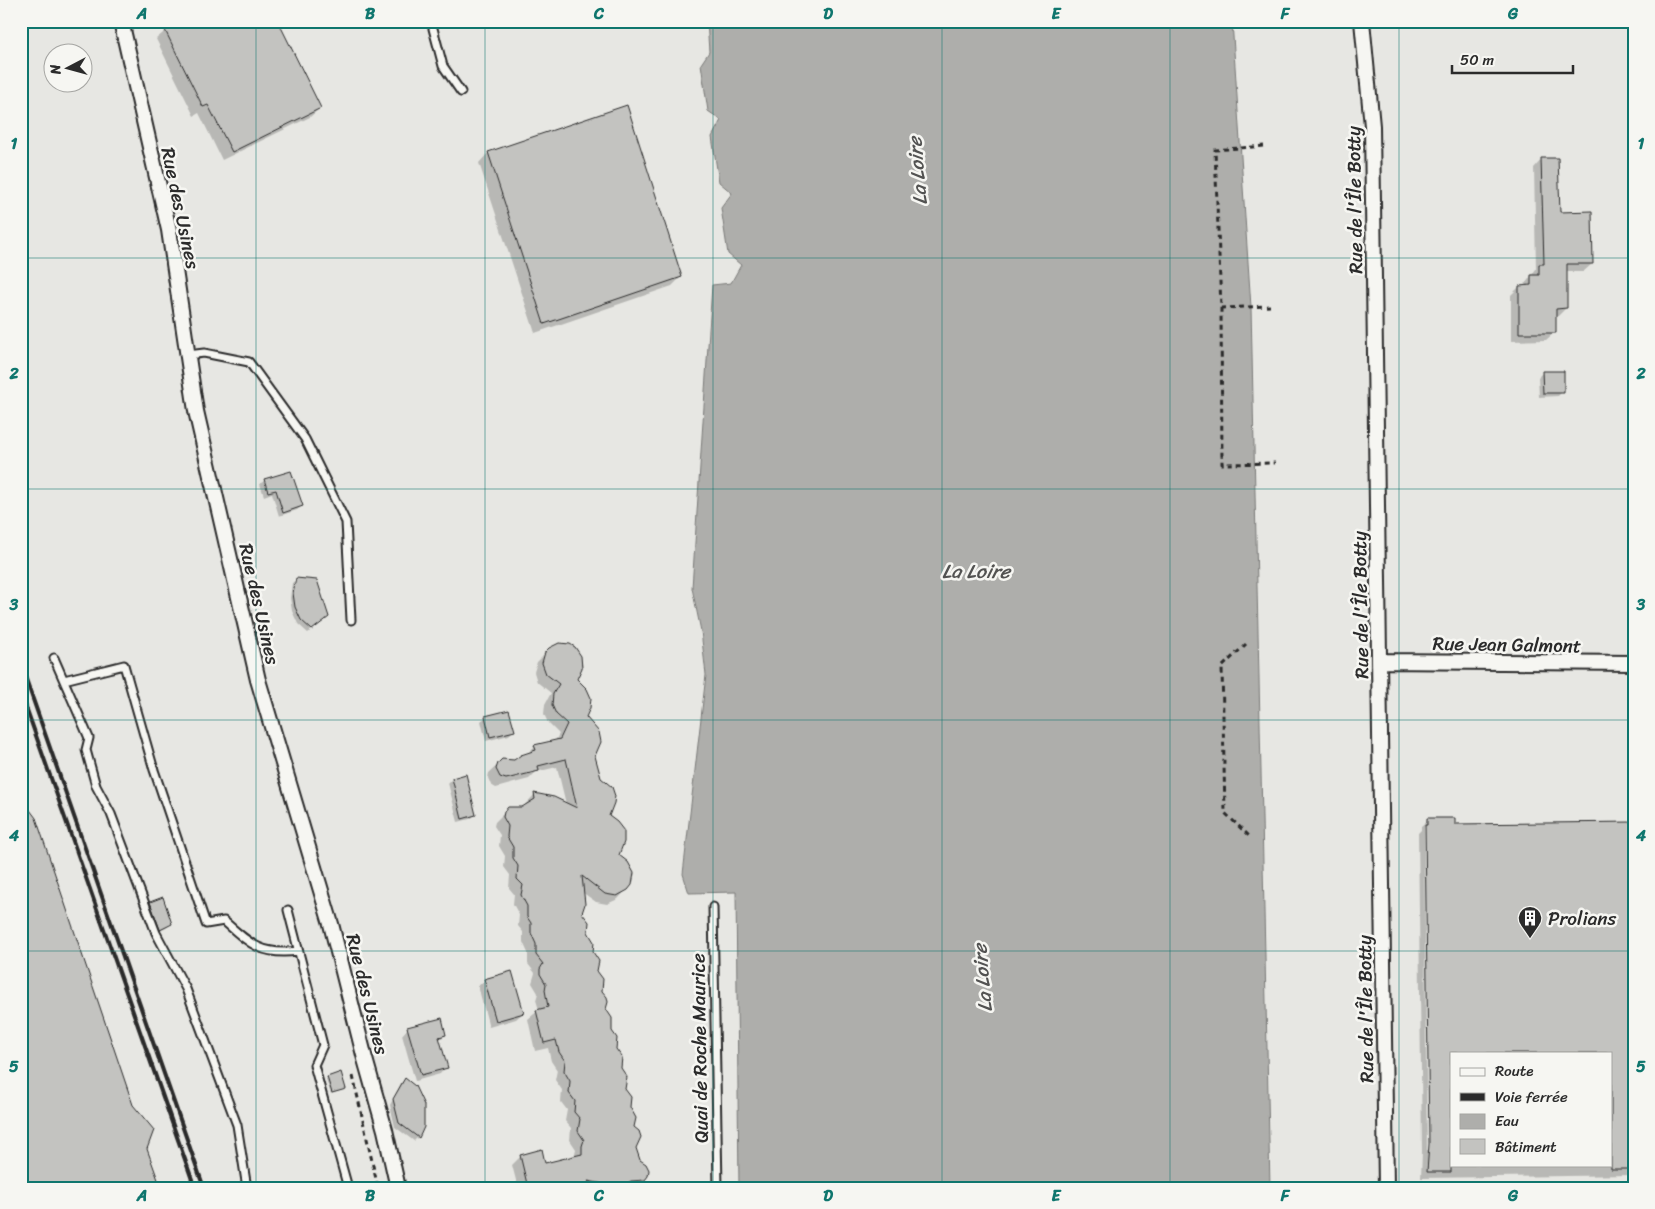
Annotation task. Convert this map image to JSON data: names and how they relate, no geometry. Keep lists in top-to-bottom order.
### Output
{
  "streets": {
    "street": ["Rue de l'Île Botty", "Rue des Usines", "Rue Jean Galmont"],
    "lane": ["Quai de Roche Maurice"]
  },
  "crossings": [
    ["Rue de l'Île Botty", "Rue Jean Galmont"]
  ],
  "water": ["La Loire"],
  "places": {
    "building": ["Prolians"]
  },
  "legend": [
    "Route",
    "Voie ferrée",
    "Eau",
    "Bâtiment"
  ],
  "scale_bar": "50 m",
  "north": "left",
  "grid": {
    "columns": [
      "A",
      "B",
      "C",
      "D",
      "E",
      "F",
      "G"
    ],
    "rows": [
      "1",
      "2",
      "3",
      "4",
      "5"
    ]
  }
}
